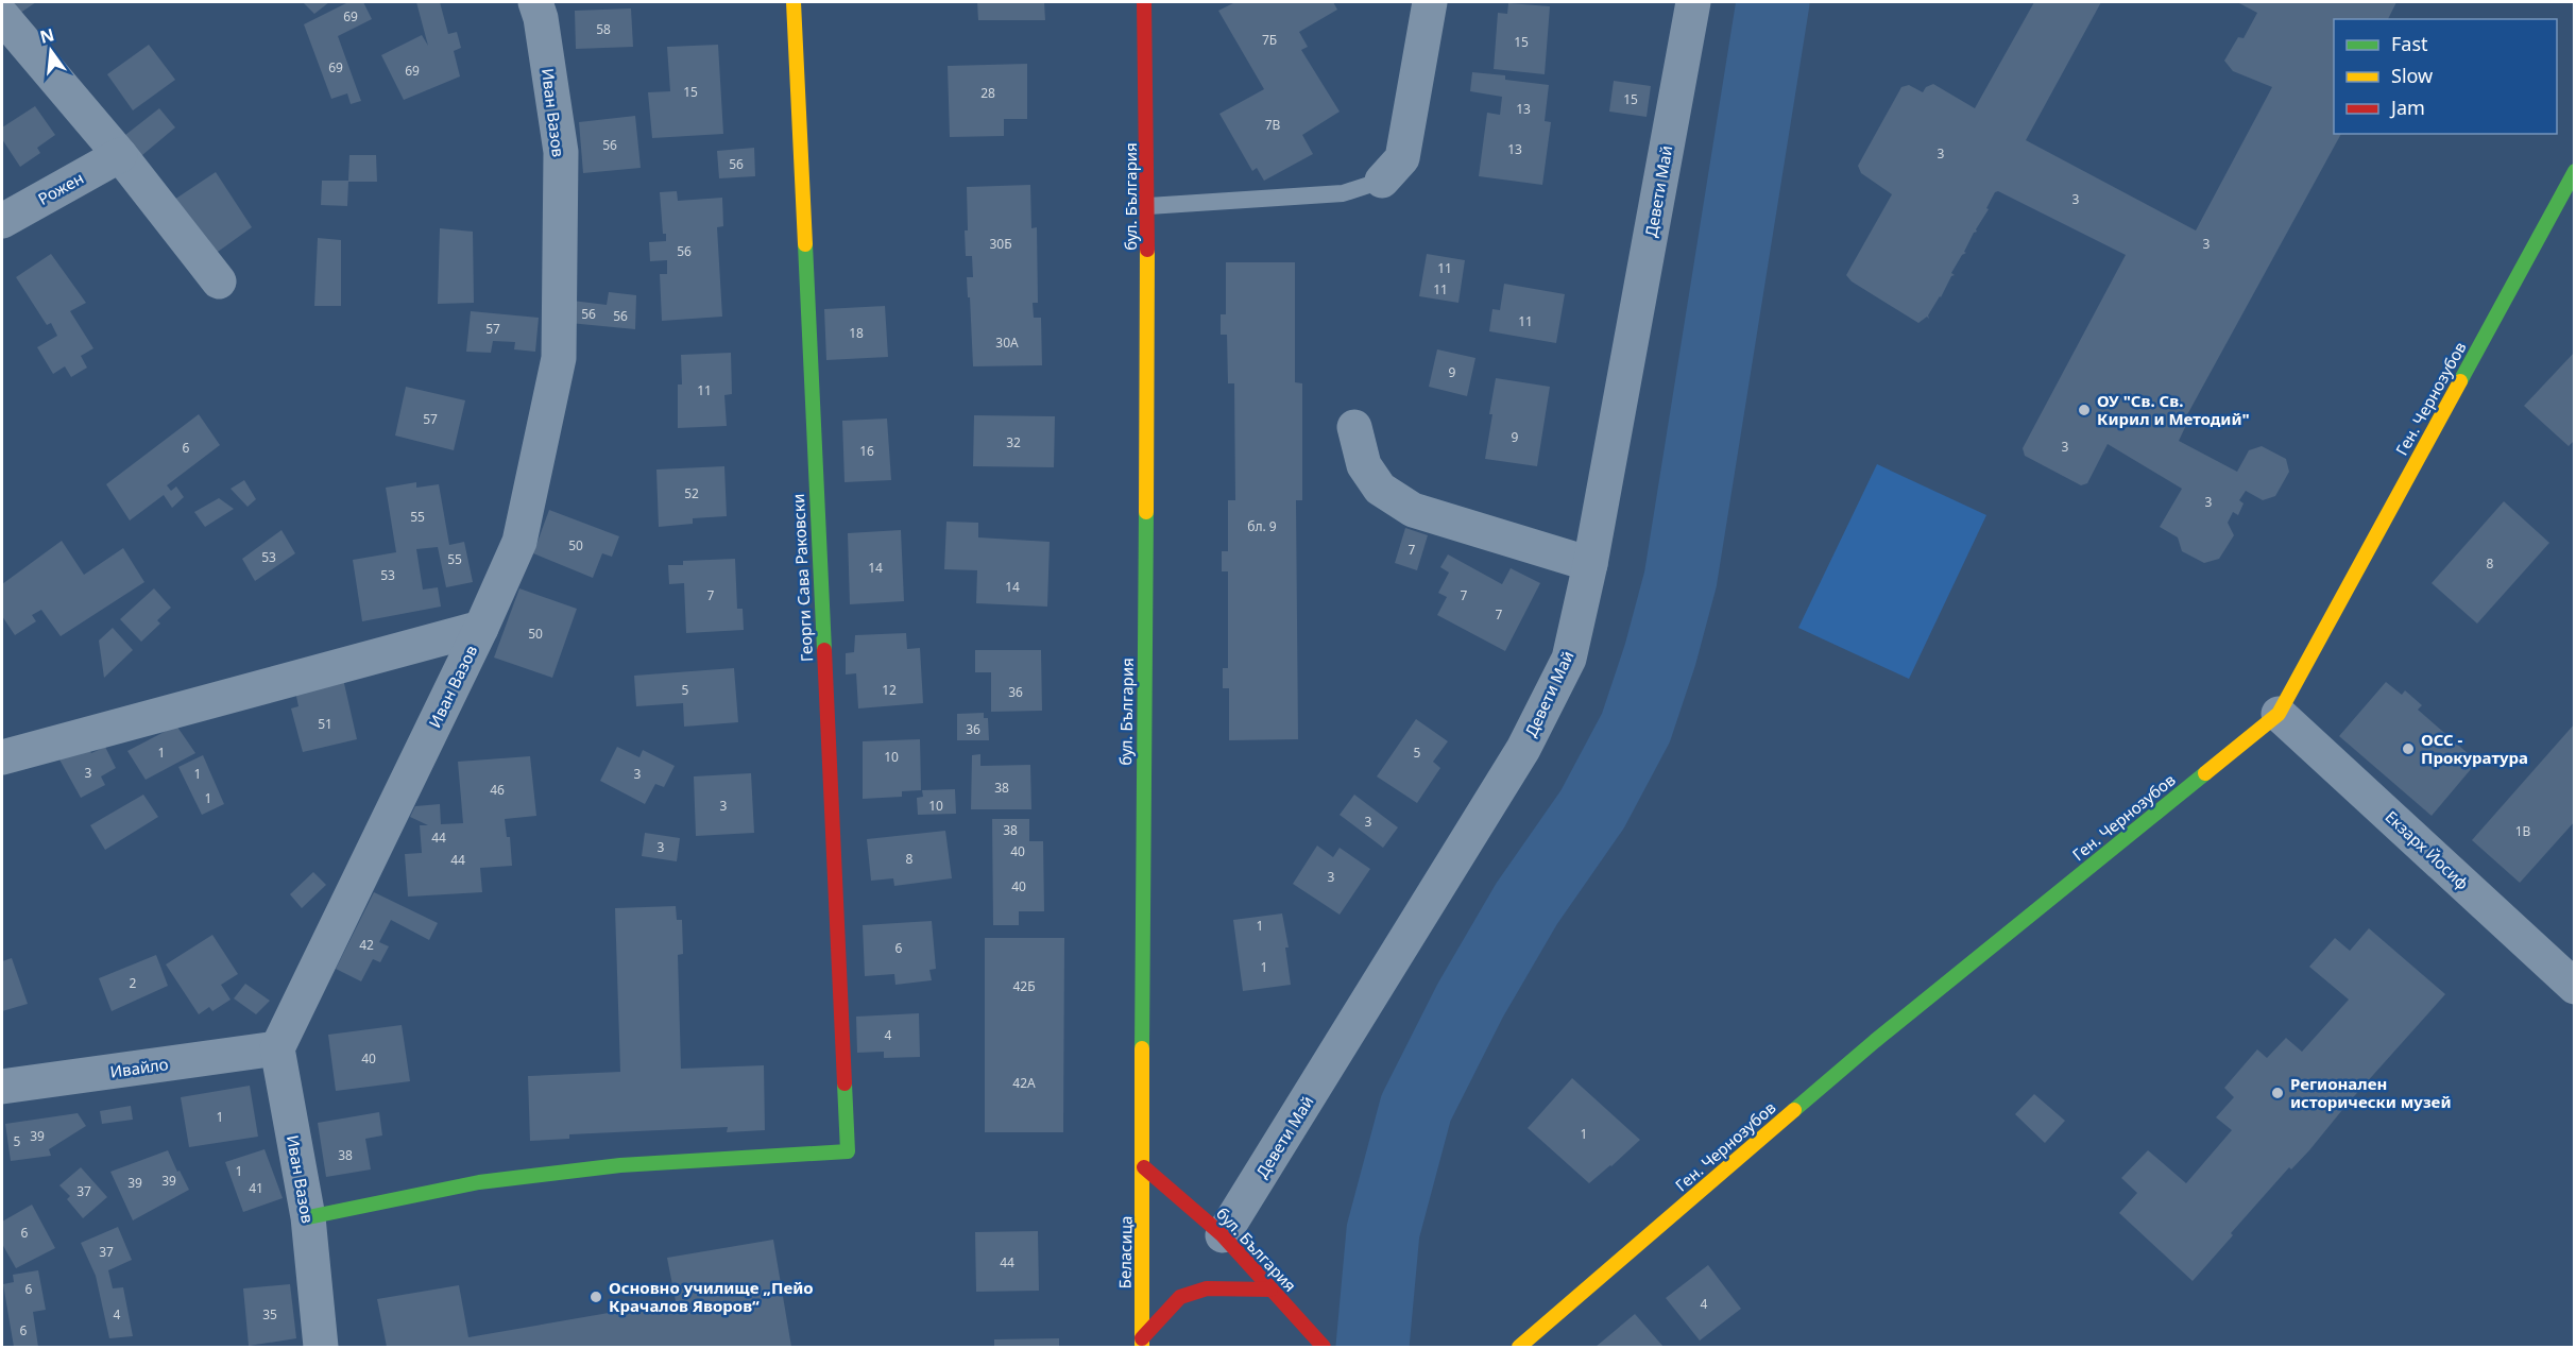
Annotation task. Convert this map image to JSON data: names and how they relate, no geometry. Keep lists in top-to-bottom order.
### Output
{
  "streets": {
    "street": [
      "Иван Вазов",
      "Рожен",
      "Девети Май",
      "бул. България",
      "Ген. Чернозубов",
      "Георги Сава Раковски",
      "Екзарх Йосиф",
      "Ивайло",
      "Беласица"
    ]
  },
  "crossings": [
    ["Иван Вазов", "Георги Сава Раковски"],
    ["Иван Вазов", "Ивайло"],
    ["Девети Май", "бул. България"],
    ["бул. България", "Беласица"],
    ["Ген. Чернозубов", "Екзарх Йосиф"]
  ],
  "places": [
    "ОУ \"Св. Св. Кирил и Методий\"",
    "ОСС - Прокуратура",
    "Регионален исторически музей",
    "Основно училище „Пейо Крачалов Яворов“"
  ],
  "house_numbers": [
    "69",
    "58",
    "7Б",
    "15",
    "69",
    "69",
    "15",
    "28",
    "15",
    "13",
    "7В",
    "56",
    "13",
    "3",
    "56",
    "3",
    "30Б",
    "3",
    "56",
    "11",
    "11",
    "56",
    "56",
    "11",
    "57",
    "18",
    "30А",
    "9",
    "11",
    "57",
    "9",
    "32",
    "3",
    "6",
    "16",
    "52",
    "3",
    "55",
    "бл. 9",
    "50",
    "7",
    "53",
    "55",
    "8",
    "14",
    "53",
    "14",
    "7",
    "7",
    "7",
    "50",
    "5",
    "12",
    "36",
    "51",
    "36",
    "1",
    "5",
    "10",
    "3",
    "1",
    "3",
    "38",
    "46",
    "1",
    "3",
    "10",
    "3",
    "38",
    "1В",
    "44",
    "3",
    "40",
    "8",
    "44",
    "3",
    "40",
    "1",
    "42",
    "6",
    "1",
    "2",
    "42Б",
    "4",
    "40",
    "42А",
    "1",
    "1",
    "39",
    "5",
    "38",
    "1",
    "39",
    "39",
    "41",
    "37",
    "6",
    "37",
    "44",
    "6",
    "4",
    "4",
    "35",
    "6"
  ],
  "legend": ["Fast", "Slow", "Jam"],
  "north": "top"
}
